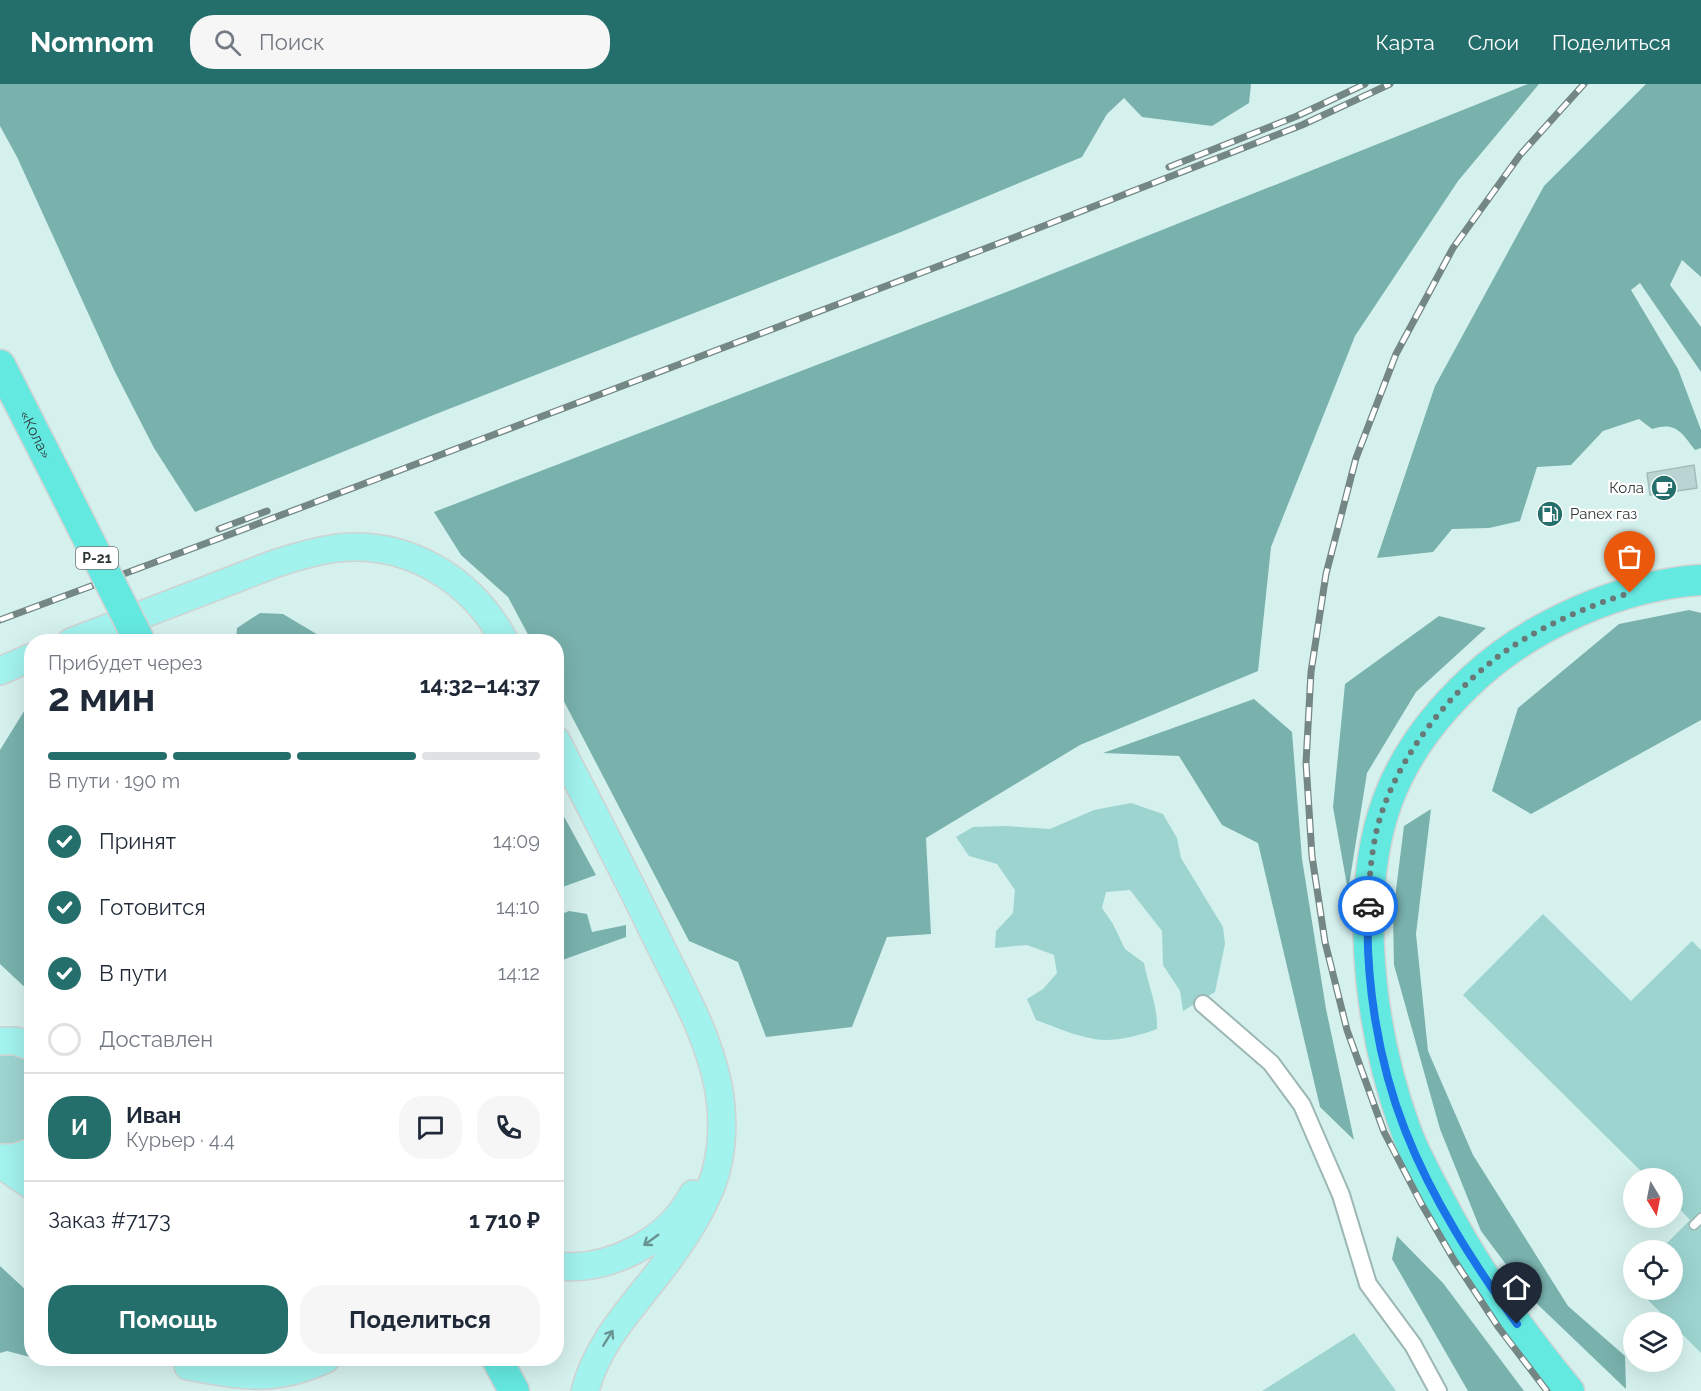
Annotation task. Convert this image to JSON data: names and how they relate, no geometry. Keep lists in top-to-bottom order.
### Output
{
  "streets": {
    "highway": ["«Кола»", "Р-21"]
  },
  "places": {
    "cafe": ["Кола"],
    "fuel station": ["Panex газ"]
  },
  "north": "bottom",
  "page": {
    "header": "Nomnom",
    "search": "Поиск",
    "nav": ["Карта", "Слои", "Поделиться"],
    "heading": ["2 мин", "Прибудет через", "14:32–14:37"],
    "panel": [
      "Иван",
      "Курьер · 4.4",
      "Заказ #7173",
      "1 710 ₽"
    ],
    "bar": "В пути · 190 m",
    "list": [
      ["Принят", "14:09"],
      ["Готовится", "14:10"],
      ["В пути", "14:12"],
      "Доставлен"
    ],
    "round": "И",
    "buttons": ["Помощь", "Поделиться"]
  }
}
